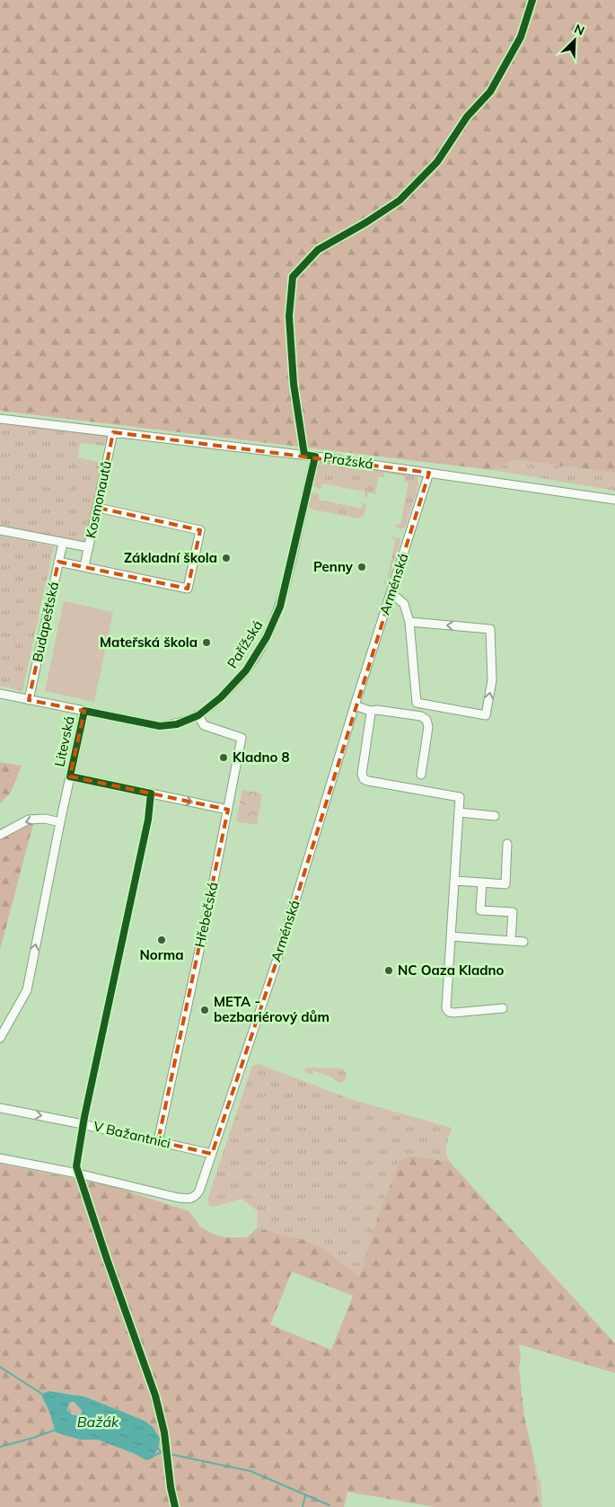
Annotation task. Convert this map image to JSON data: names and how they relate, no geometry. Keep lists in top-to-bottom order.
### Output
{
  "streets": {
    "street": [
      "Pražská",
      "Kosmonautů",
      "Arménská",
      "Budapešťská",
      "Pařížská",
      "Litevská",
      "Hřebečská",
      "V Bažantnici"
    ]
  },
  "crossings": [
    ["Pražská", "Kosmonautů"],
    ["Pražská", "Arménská"],
    ["Pražská", "Pařížská"],
    ["Arménská", "V Bažantnici"],
    ["Budapešťská", "Pařížská"],
    ["Pařížská", "Litevská"],
    ["Pařížská", "Hřebečská"],
    ["Hřebečská", "V Bažantnici"]
  ],
  "one_way": ["Litevská", "V Bažantnici"],
  "water": ["Bažák"],
  "places": [
    "Základní škola",
    "Penny",
    "Mateřská škola",
    "Kladno 8",
    "Norma",
    "NC Oaza Kladno",
    "META - bezbariérový dům"
  ],
  "north": "top right"
}
